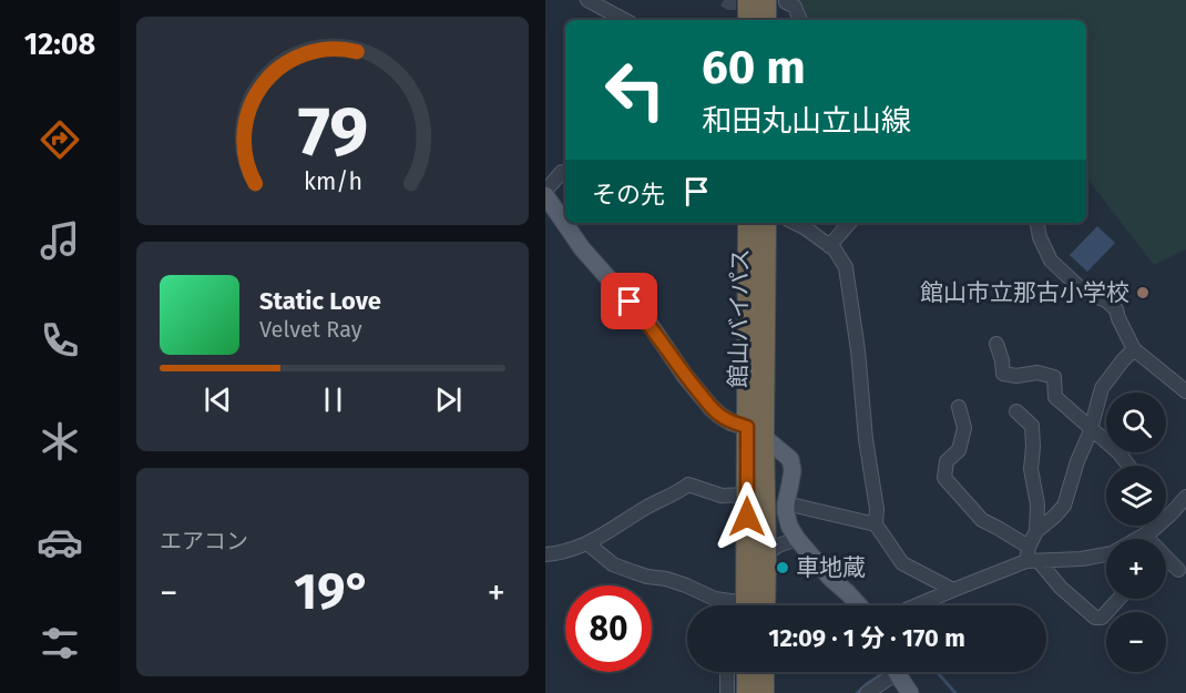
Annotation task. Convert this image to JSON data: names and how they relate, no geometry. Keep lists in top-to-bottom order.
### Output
{
  "streets": {
    "highway": ["館山バイパス"]
  },
  "places": ["館山市立那古小学校", "車地蔵"],
  "page": {
    "tabs": "12:08",
    "turn": ["60 m", "和田丸山立山線"],
    "then": "その先",
    "song": ["Static Love", "Velvet Ray"],
    "map_buttons": ["+", "−"],
    "tile": "エアコン",
    "heat": ["−", "19°", "+"],
    "limit": "80",
    "trip": "12:09 · 1 分 · 170 m",
    "gauge": ["79", "km/h"]
  }
}
